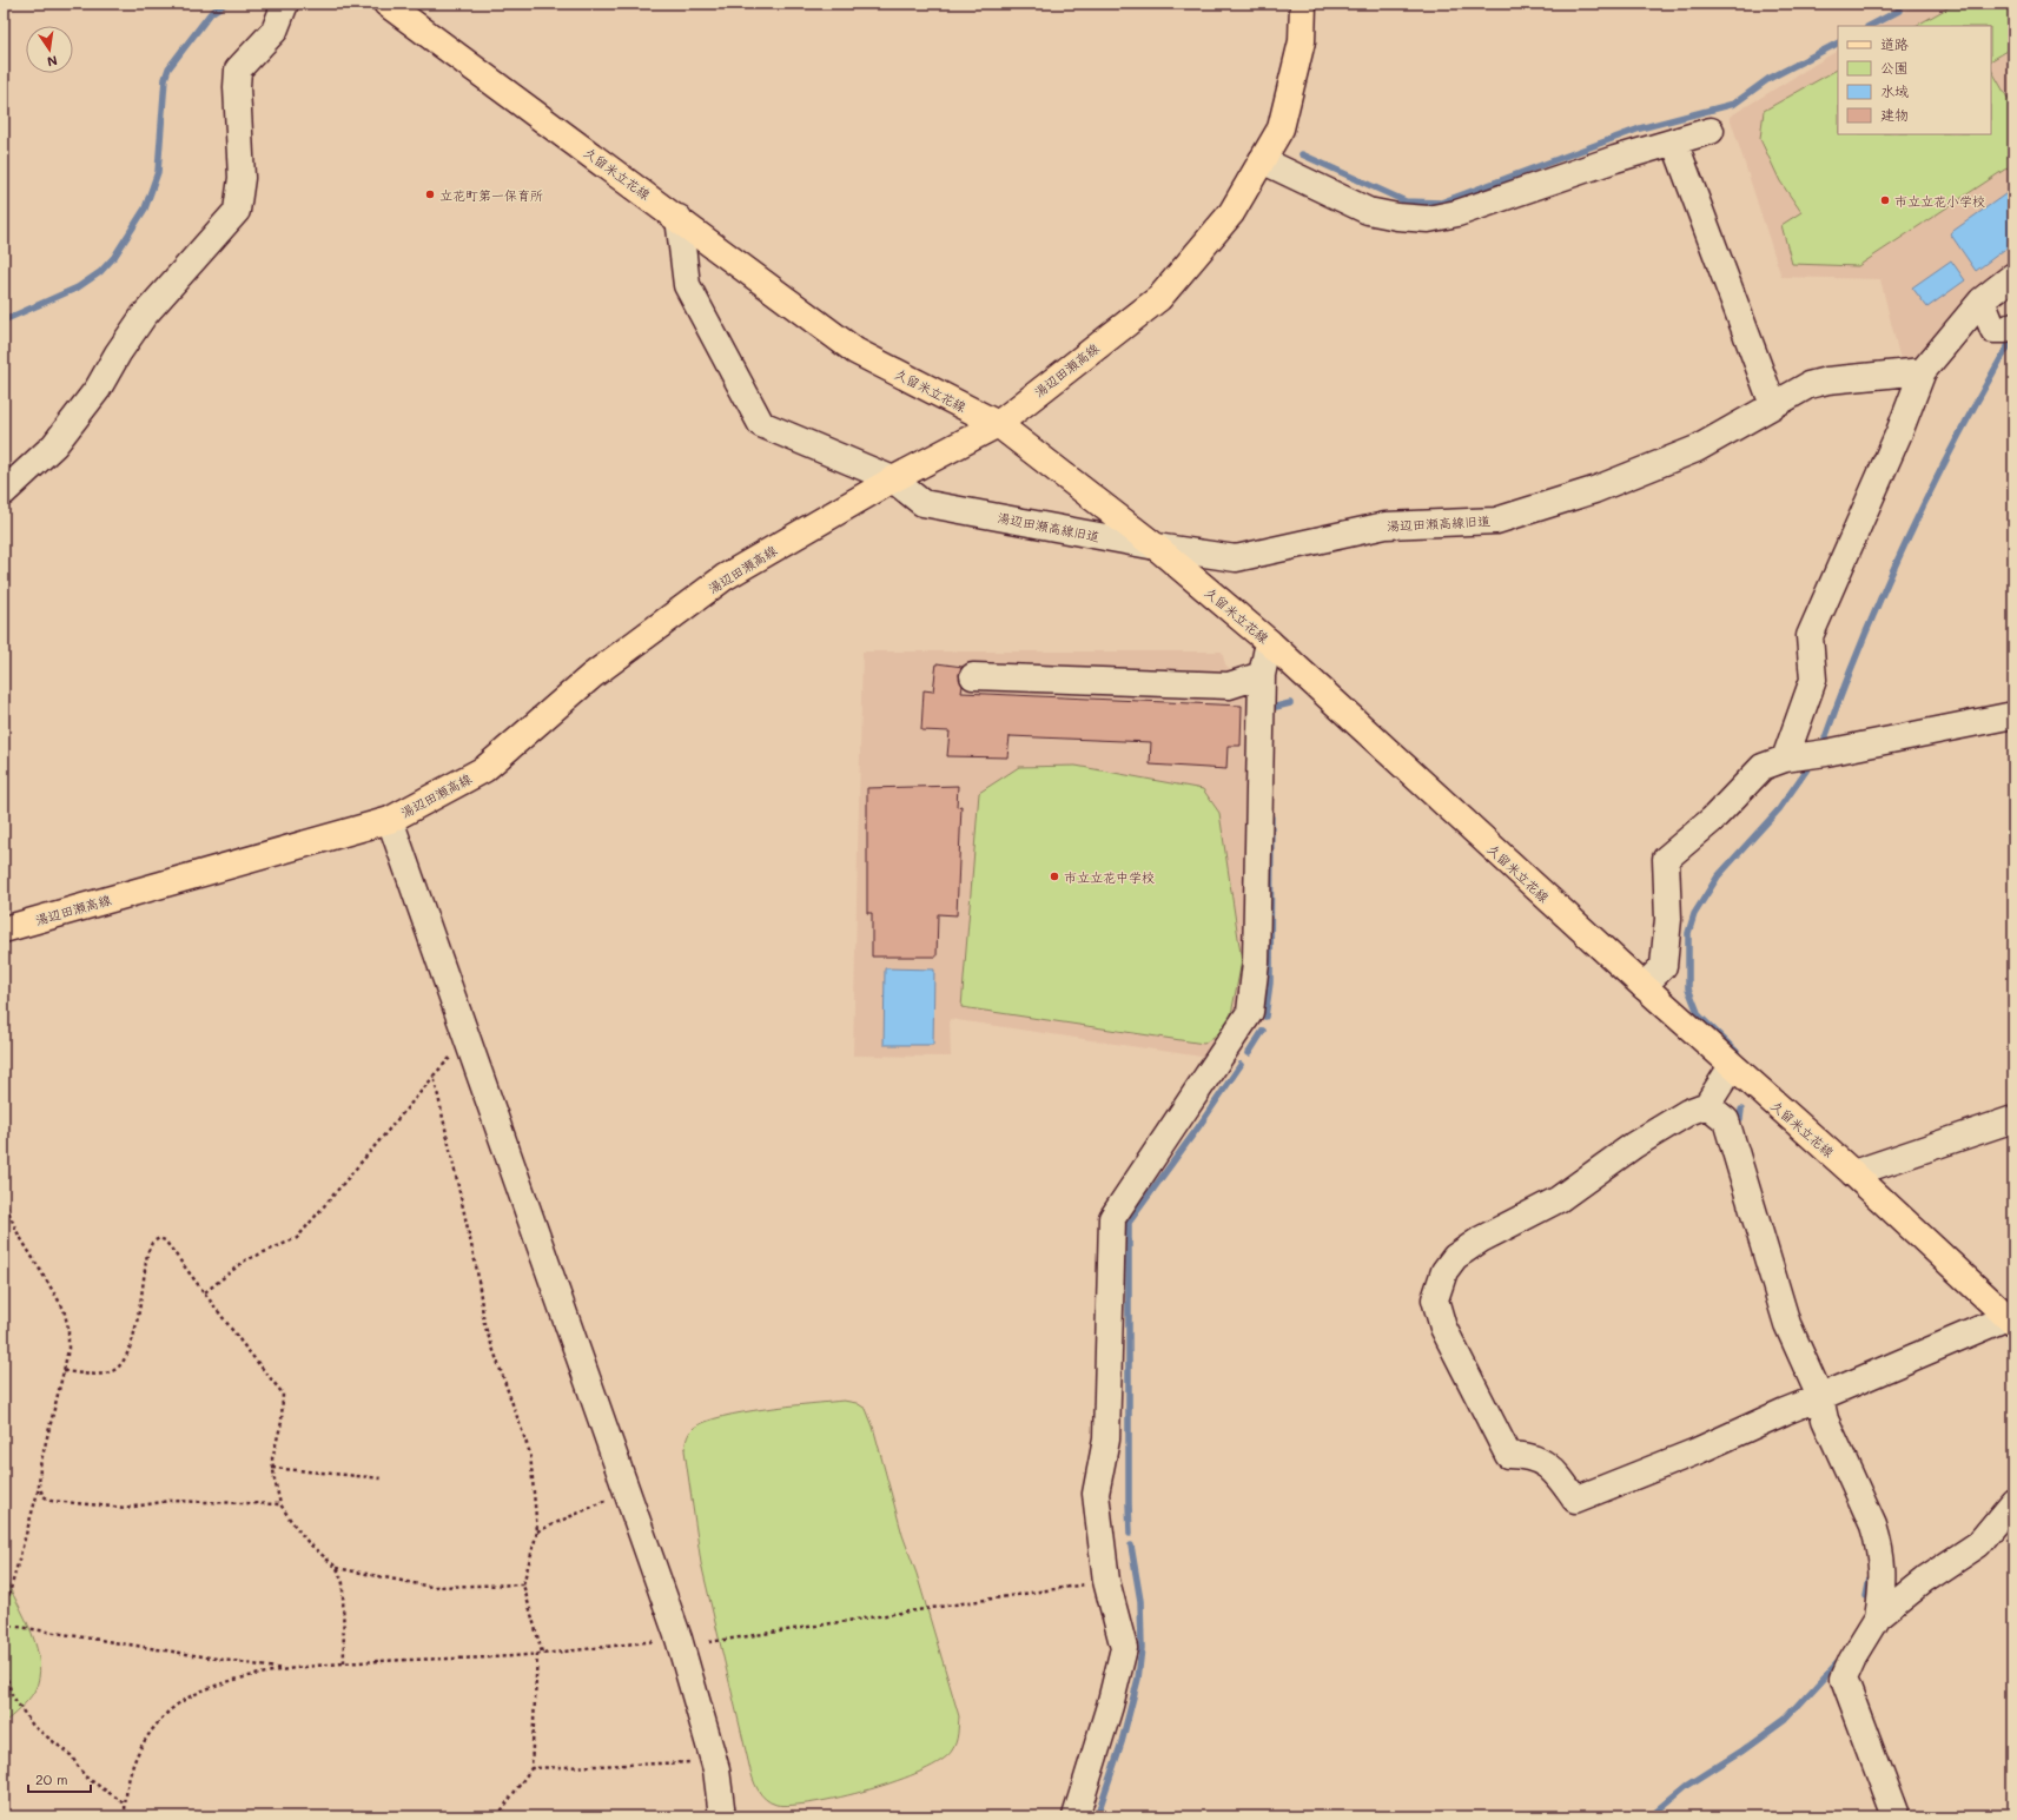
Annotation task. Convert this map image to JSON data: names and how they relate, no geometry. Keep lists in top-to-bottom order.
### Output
{
  "streets": {
    "main road": ["久留米立花線", "湯辺田瀬高線"],
    "street": ["湯辺田瀬高線旧道"]
  },
  "crossings": [
    ["久留米立花線", "湯辺田瀬高線"],
    ["久留米立花線", "湯辺田瀬高線旧道"],
    ["湯辺田瀬高線", "湯辺田瀬高線旧道"]
  ],
  "places": ["立花町第一保育所", "市立立花小学校", "市立立花中学校"],
  "legend": [
    "道路",
    "公園",
    "水域",
    "建物"
  ],
  "scale_bar": "20 m",
  "north": "bottom"
}
